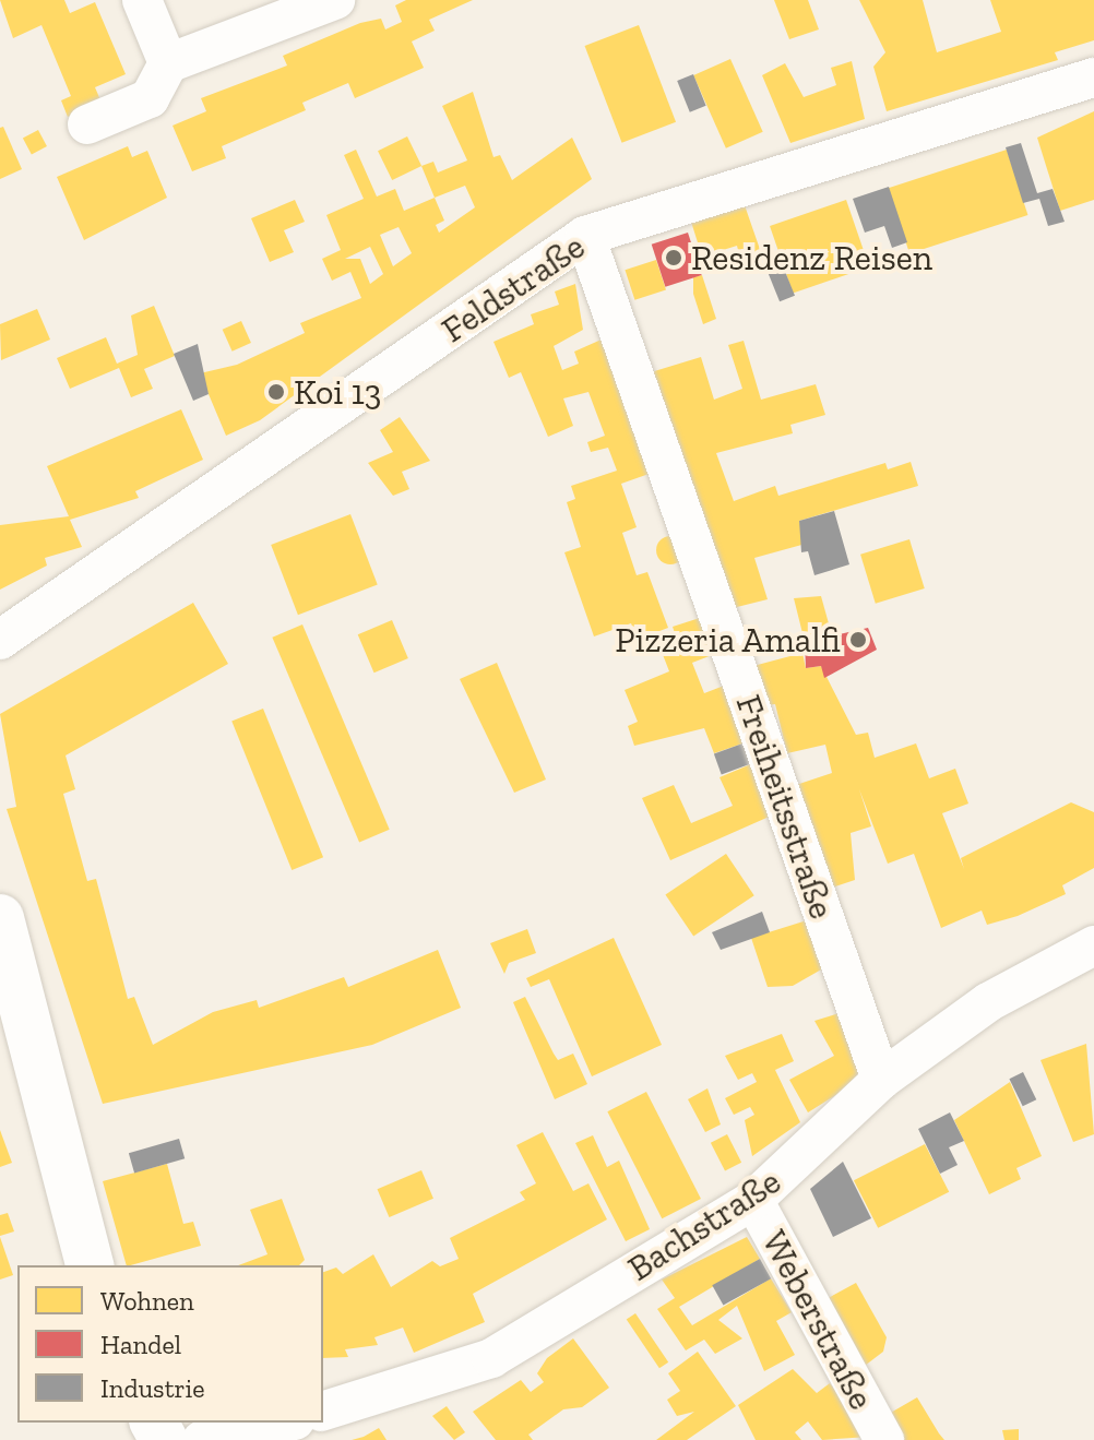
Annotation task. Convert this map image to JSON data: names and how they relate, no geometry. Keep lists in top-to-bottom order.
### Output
{
  "streets": {
    "street": [
      "Feldstraße",
      "Freiheitsstraße",
      "Bachstraße",
      "Weberstraße"
    ]
  },
  "crossings": [
    ["Feldstraße", "Freiheitsstraße"],
    ["Freiheitsstraße", "Bachstraße"],
    ["Bachstraße", "Weberstraße"]
  ],
  "places": ["Residenz Reisen", "Koi 13", "Pizzeria Amalfi"],
  "legend": ["Wohnen", "Handel", "Industrie"]
}
